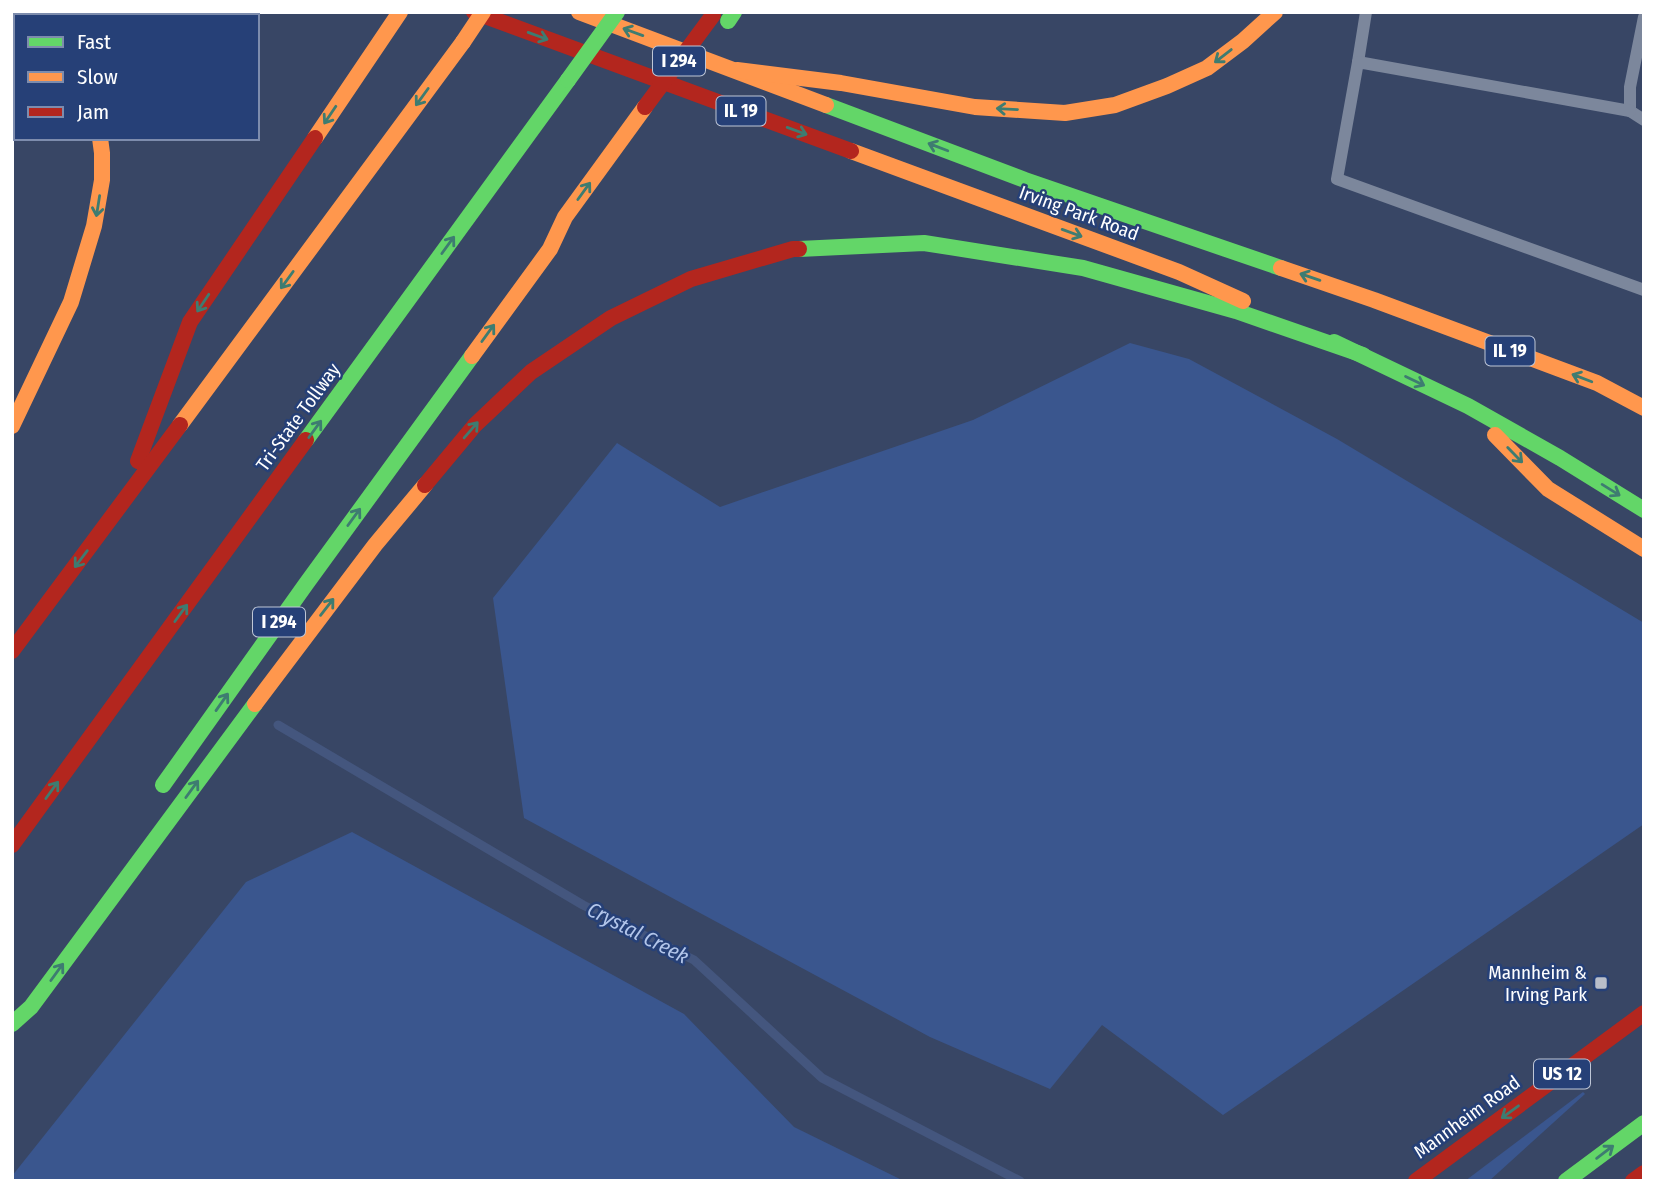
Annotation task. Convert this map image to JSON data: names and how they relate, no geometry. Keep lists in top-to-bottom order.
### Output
{
  "streets": {
    "main road": [
      "I 294",
      "IL 19",
      "Irving Park Road",
      "Tri-State Tollway",
      "US 12",
      "Mannheim Road"
    ]
  },
  "water": ["Crystal Creek"],
  "places": {
    "transit": ["Mannheim & Irving Park"]
  },
  "legend": ["Fast", "Slow", "Jam"]
}
